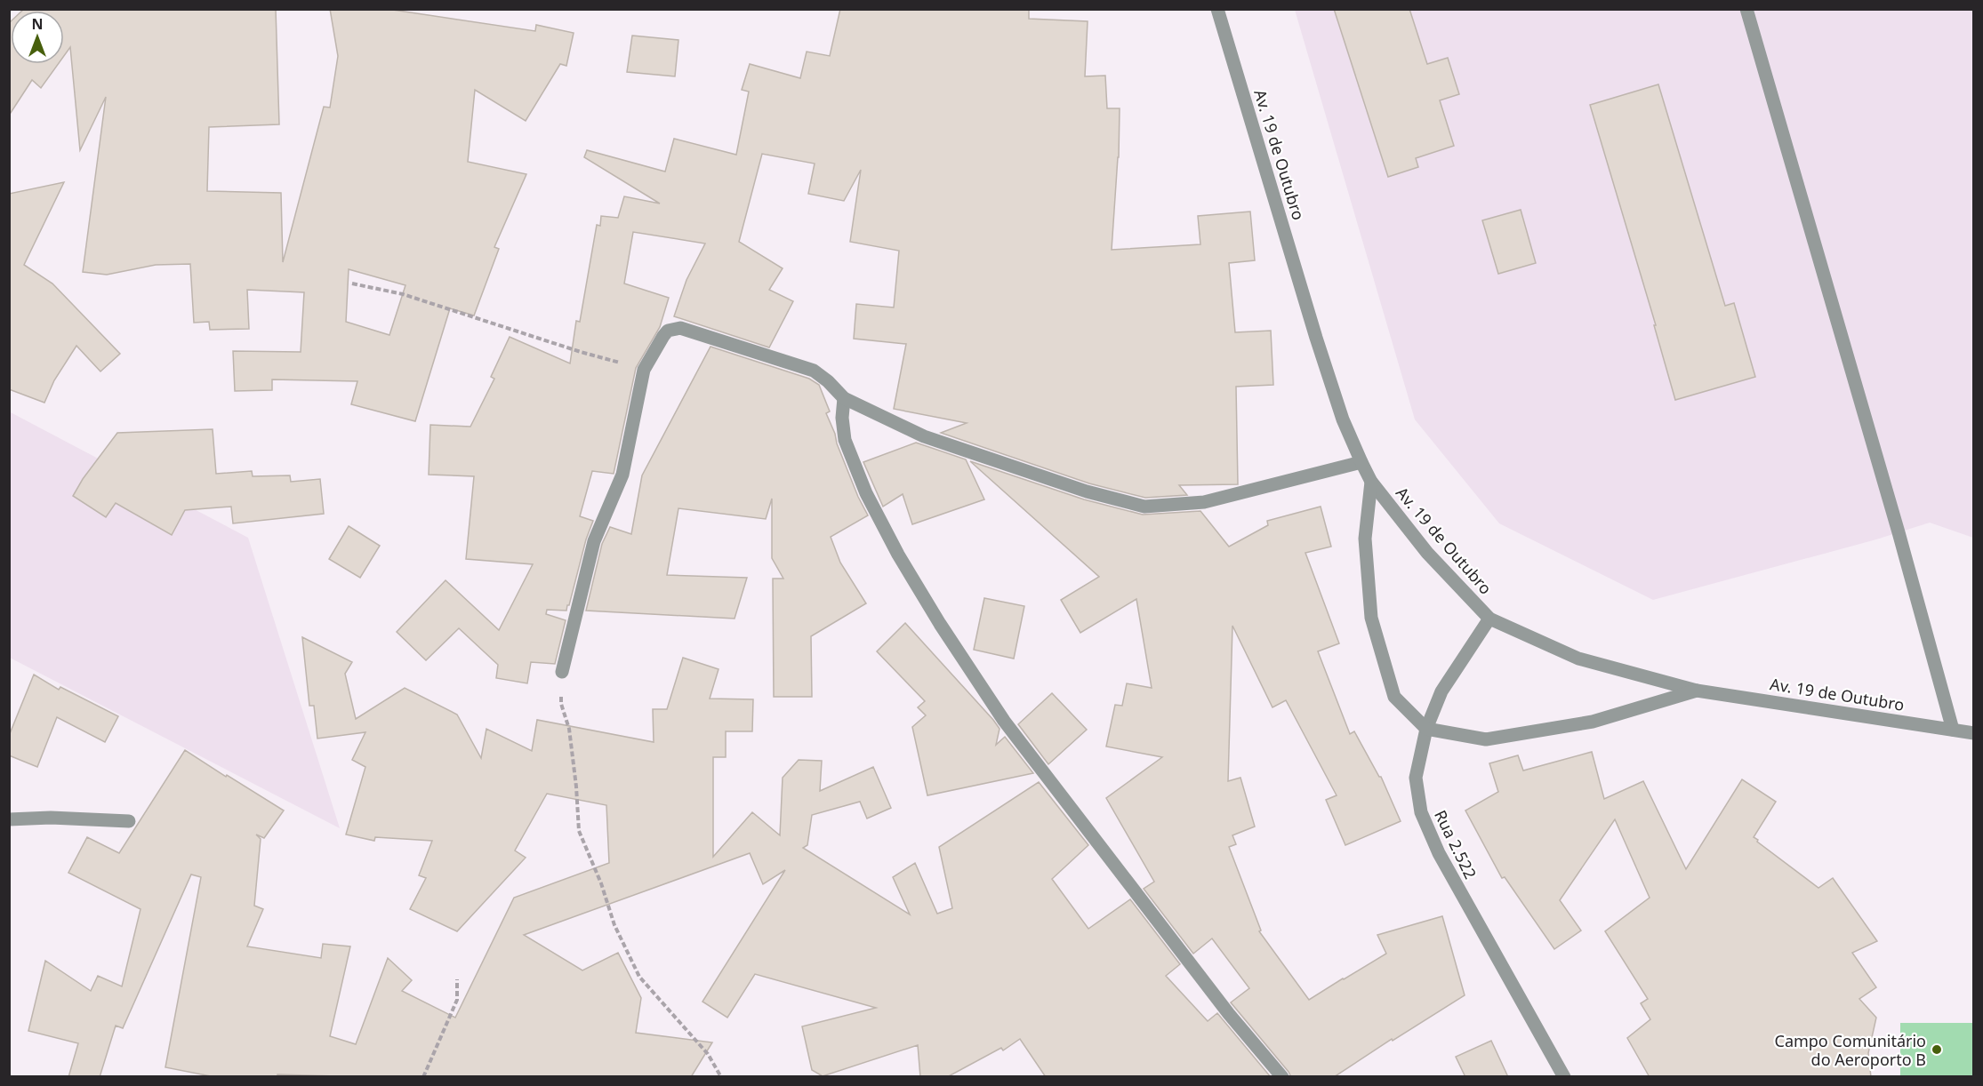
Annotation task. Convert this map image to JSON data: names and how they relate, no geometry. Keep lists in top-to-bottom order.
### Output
{
  "streets": {
    "street": ["Av. 19 de Outubro", "Rua 2.522"]
  },
  "crossings": [
    ["Av. 19 de Outubro", "Rua 2.522"]
  ],
  "places": ["Campo Comunitário do Aeroporto B"],
  "north": "top"
}
